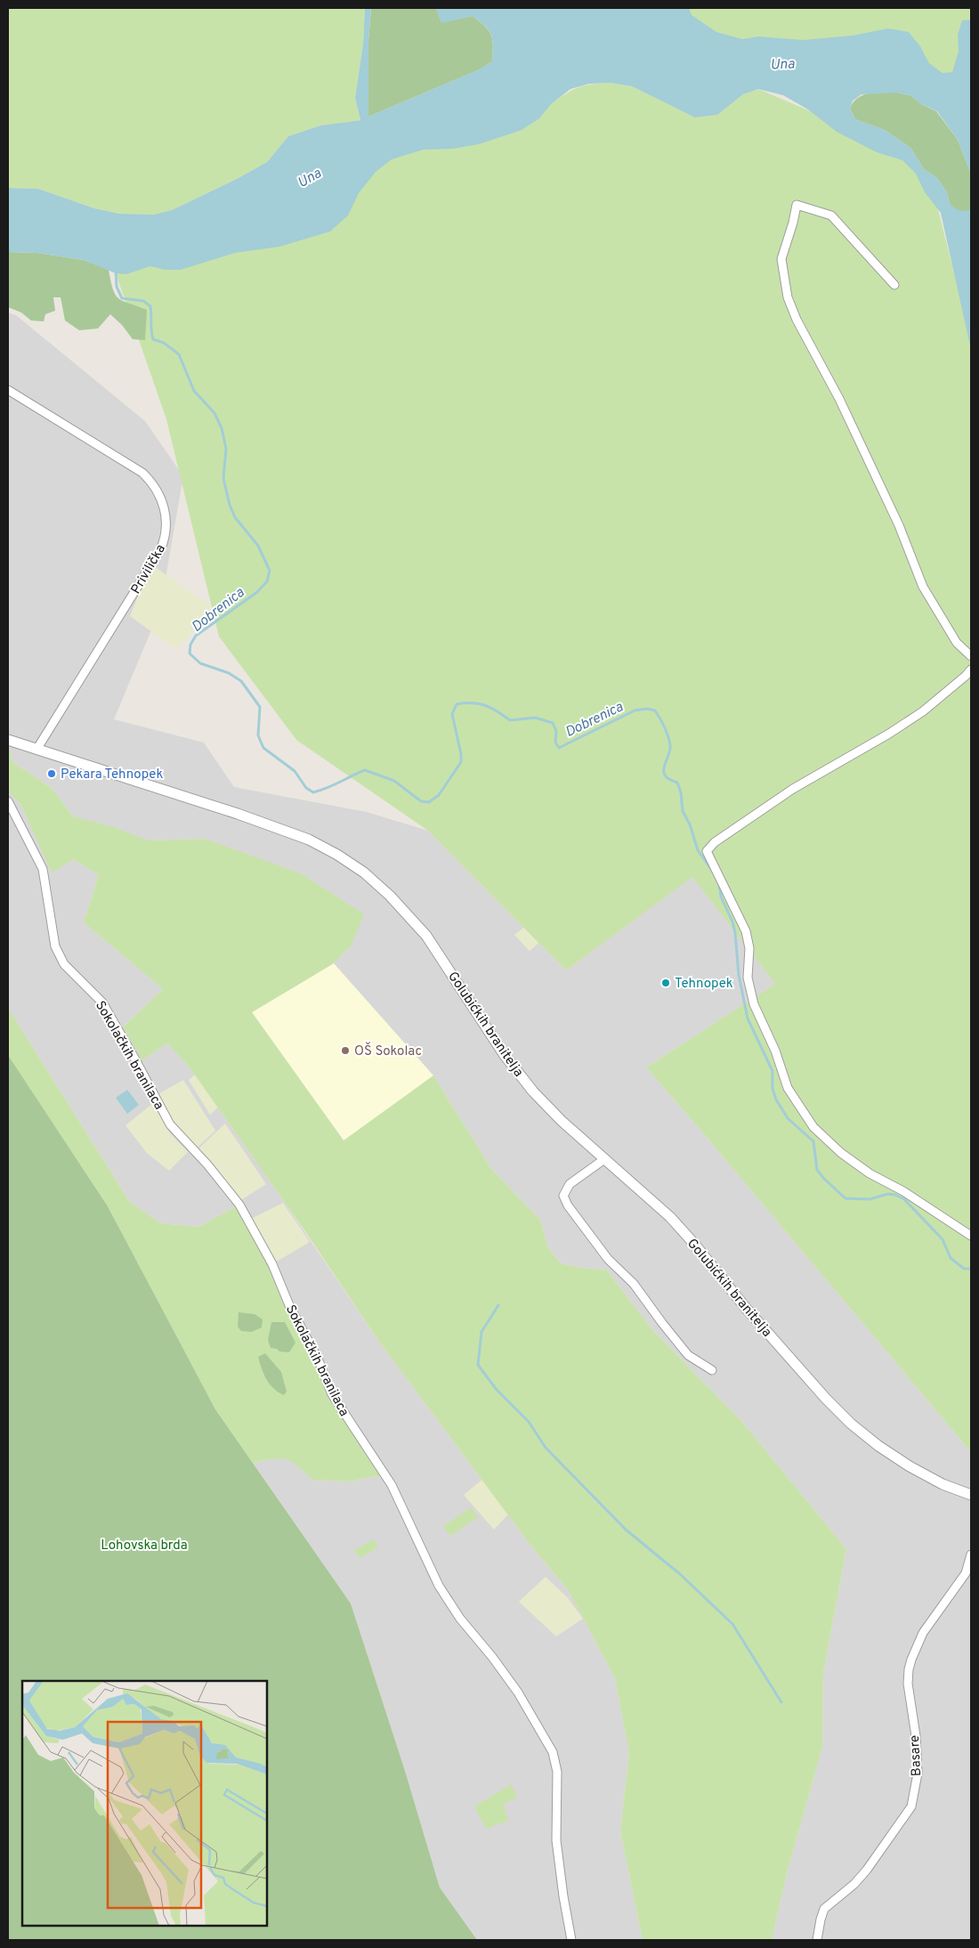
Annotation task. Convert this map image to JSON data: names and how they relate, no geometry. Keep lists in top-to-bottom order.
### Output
{
  "streets": {
    "street": [
      "Privilička",
      "Golubićkih branitelja",
      "Sokolačkih branilaca",
      "Basare"
    ]
  },
  "crossings": [
    ["Privilička", "Golubićkih branitelja"]
  ],
  "water": ["Una", "Dobrenica"],
  "parks": ["Lohovska brda"],
  "places": ["Pekara Tehnopek", "Tehnopek", "OŠ Sokolac"]
}
